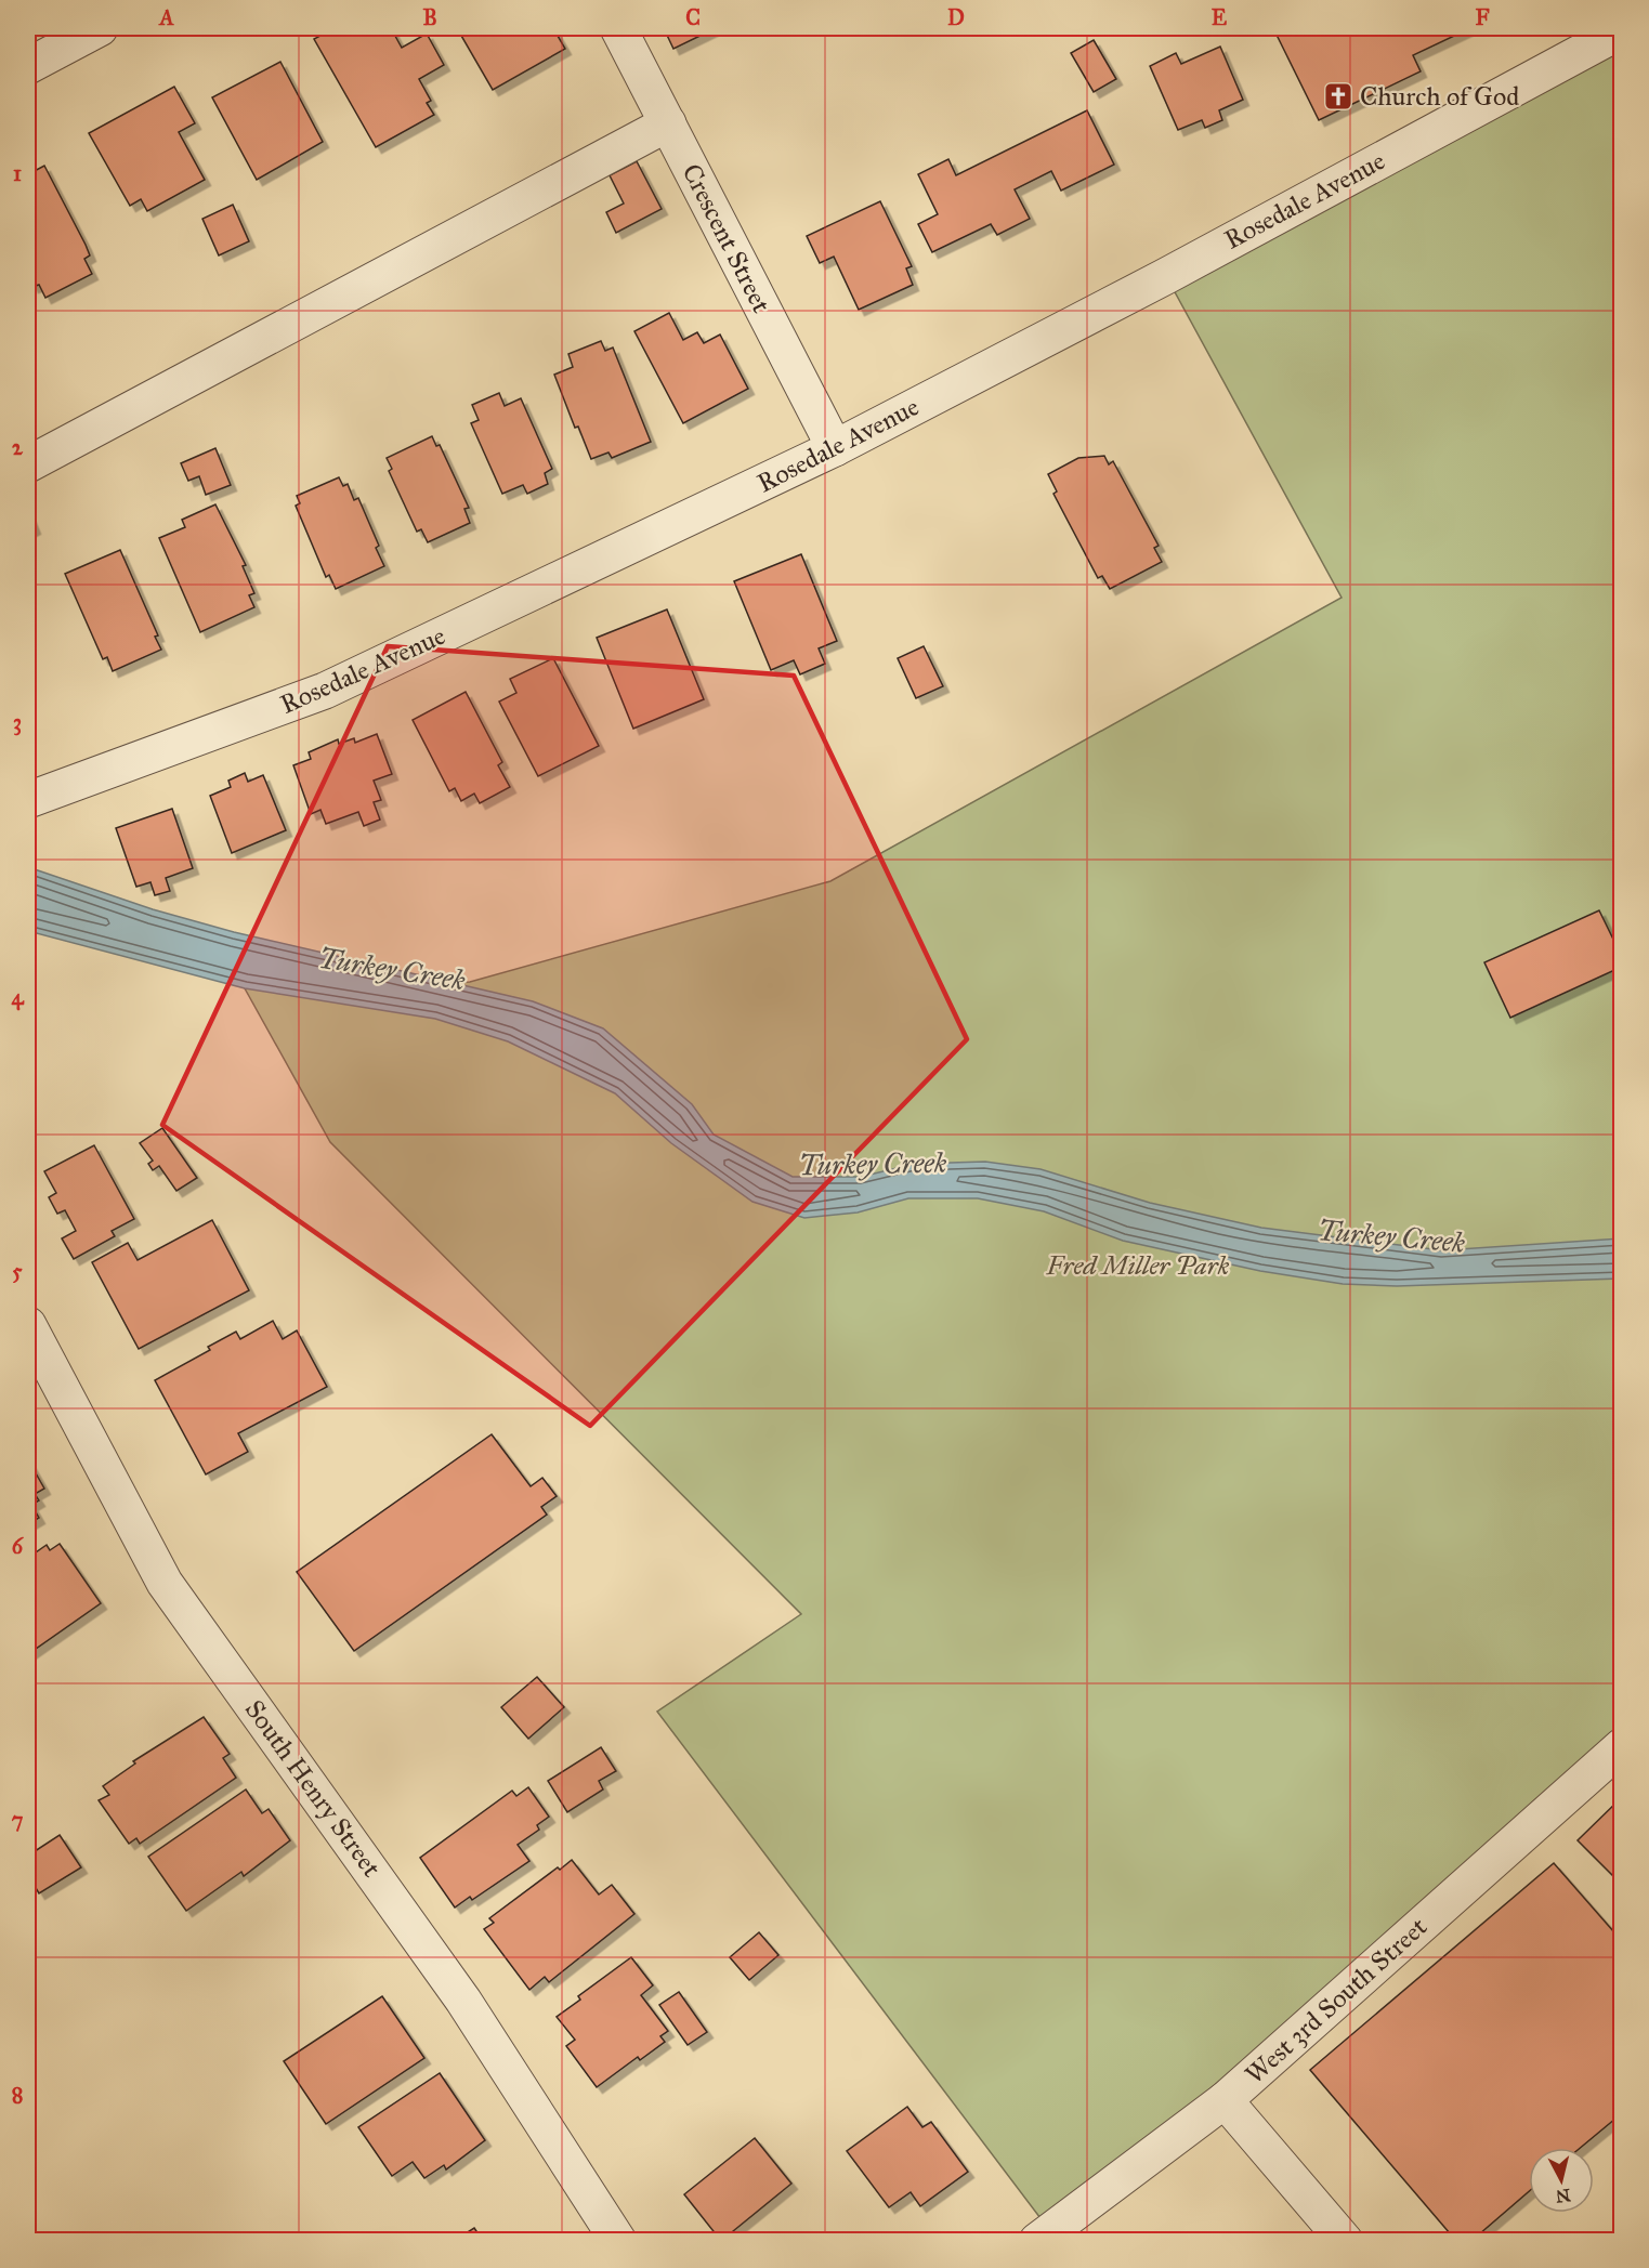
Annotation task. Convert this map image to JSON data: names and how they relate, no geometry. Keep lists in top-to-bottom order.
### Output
{
  "streets": {
    "street": [
      "Rosedale Avenue",
      "Crescent Street",
      "South Henry Street",
      "West 3rd South Street"
    ]
  },
  "crossings": [
    ["Rosedale Avenue", "Crescent Street"]
  ],
  "water": ["Turkey Creek"],
  "parks": ["Fred Miller Park"],
  "places": {
    "church": ["Church of God"]
  },
  "north": "bottom",
  "grid": {
    "columns": [
      "A",
      "B",
      "C",
      "D",
      "E",
      "F"
    ],
    "rows": [
      "1",
      "2",
      "3",
      "4",
      "5",
      "6",
      "7",
      "8"
    ]
  }
}
